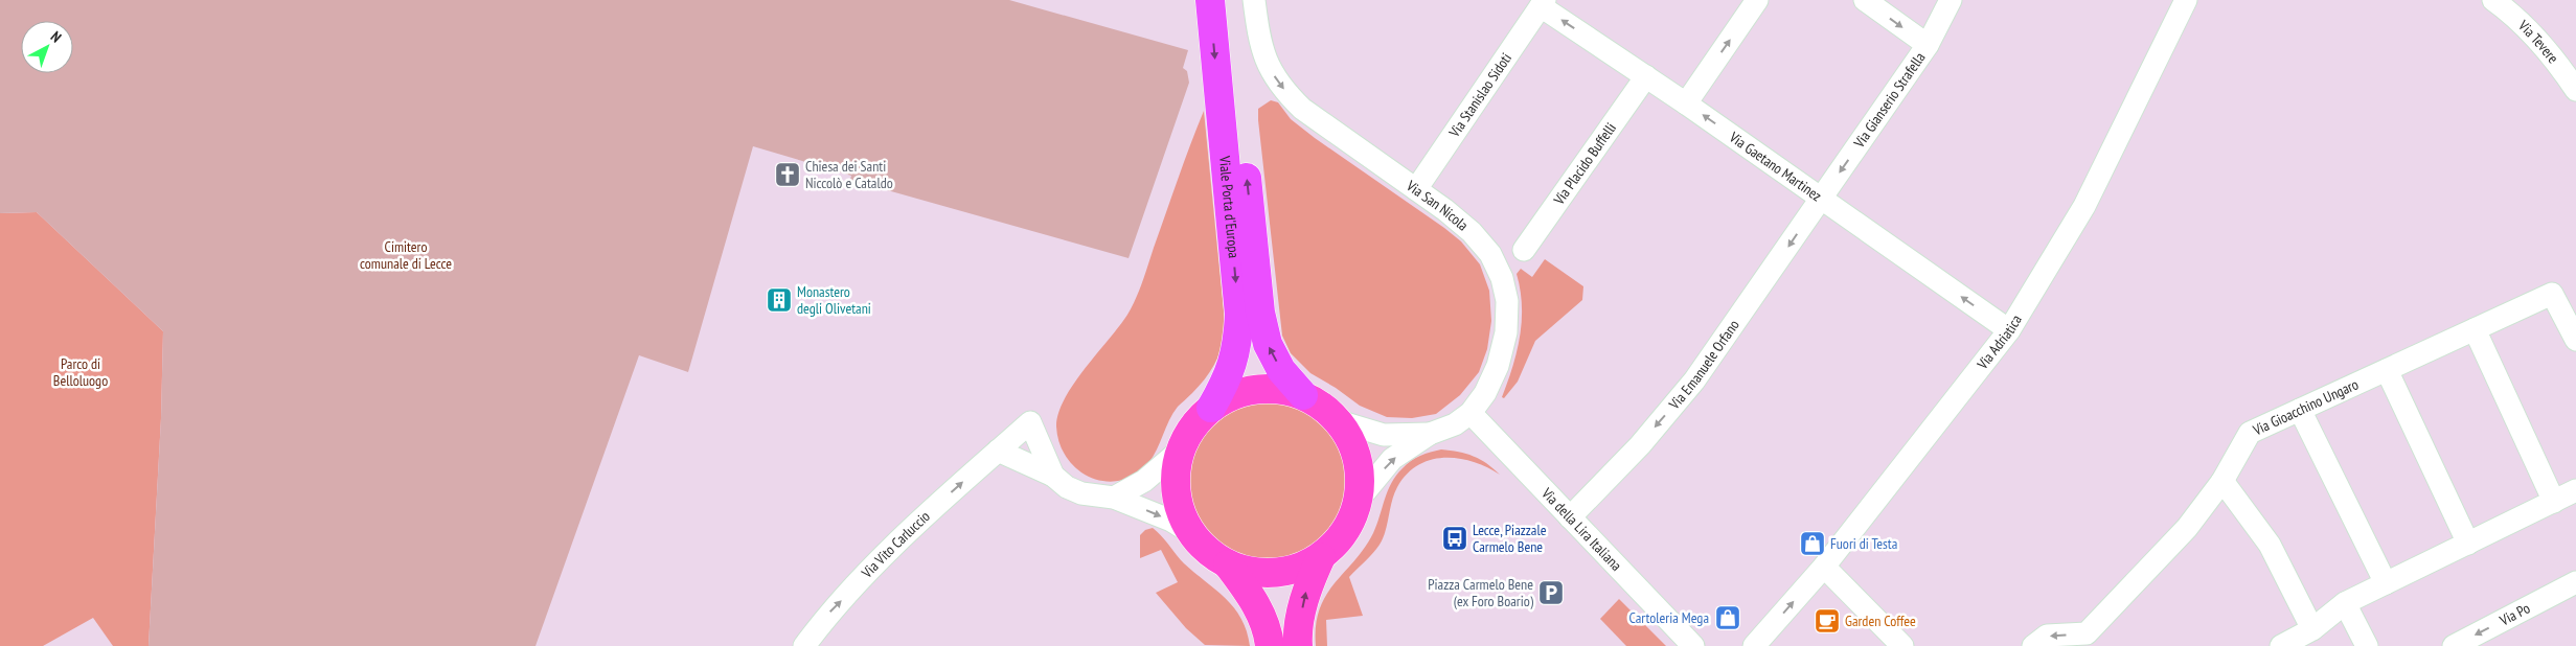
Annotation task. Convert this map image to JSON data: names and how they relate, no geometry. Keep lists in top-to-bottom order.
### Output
{
  "streets": {
    "highway": ["Viale Porta d'Europa"],
    "street": [
      "Via Tevere",
      "Via Stanislao Sidoti",
      "Via Gianserio Strafella",
      "Via Placido Buffelli",
      "Via Gaetano Martinez",
      "Via San Nicola",
      "Via Adriatica",
      "Via Emanuele Orfano",
      "Via Gioacchino Ungaro",
      "Via della Lira Italiana",
      "Via Vito Carluccio",
      "Via Po"
    ]
  },
  "crossings": [
    ["Via Stanislao Sidoti", "Via Gaetano Martinez"],
    ["Via Stanislao Sidoti", "Via San Nicola"],
    ["Via Gianserio Strafella", "Via Gaetano Martinez"],
    ["Via Gianserio Strafella", "Via Emanuele Orfano"],
    ["Via Placido Buffelli", "Via Gaetano Martinez"],
    ["Via Gaetano Martinez", "Via Adriatica"],
    ["Via Gaetano Martinez", "Via Emanuele Orfano"],
    ["Viale Porta d'Europa", "Via San Nicola"],
    ["Via San Nicola", "Via della Lira Italiana"],
    ["Via Emanuele Orfano", "Via della Lira Italiana"]
  ],
  "one_way": ["Via Gaetano Martinez", "Via Emanuele Orfano", "Via Vito Carluccio"],
  "parks": ["Cimitero comunale di Lecce", "Parco di Belloluogo"],
  "places": {
    "church": ["Chiesa dei Santi Niccolò e Cataldo"],
    "building": ["Monastero degli Olivetani"],
    "bus stop": ["Lecce, Piazzale Carmelo Bene"],
    "shop": ["Fuori di Testa", "Cartoleria Mega"],
    "parking": ["Piazza Carmelo Bene (ex Foro Boario)"],
    "cafe": ["Garden Coffee"]
  },
  "north": "top right"
}
